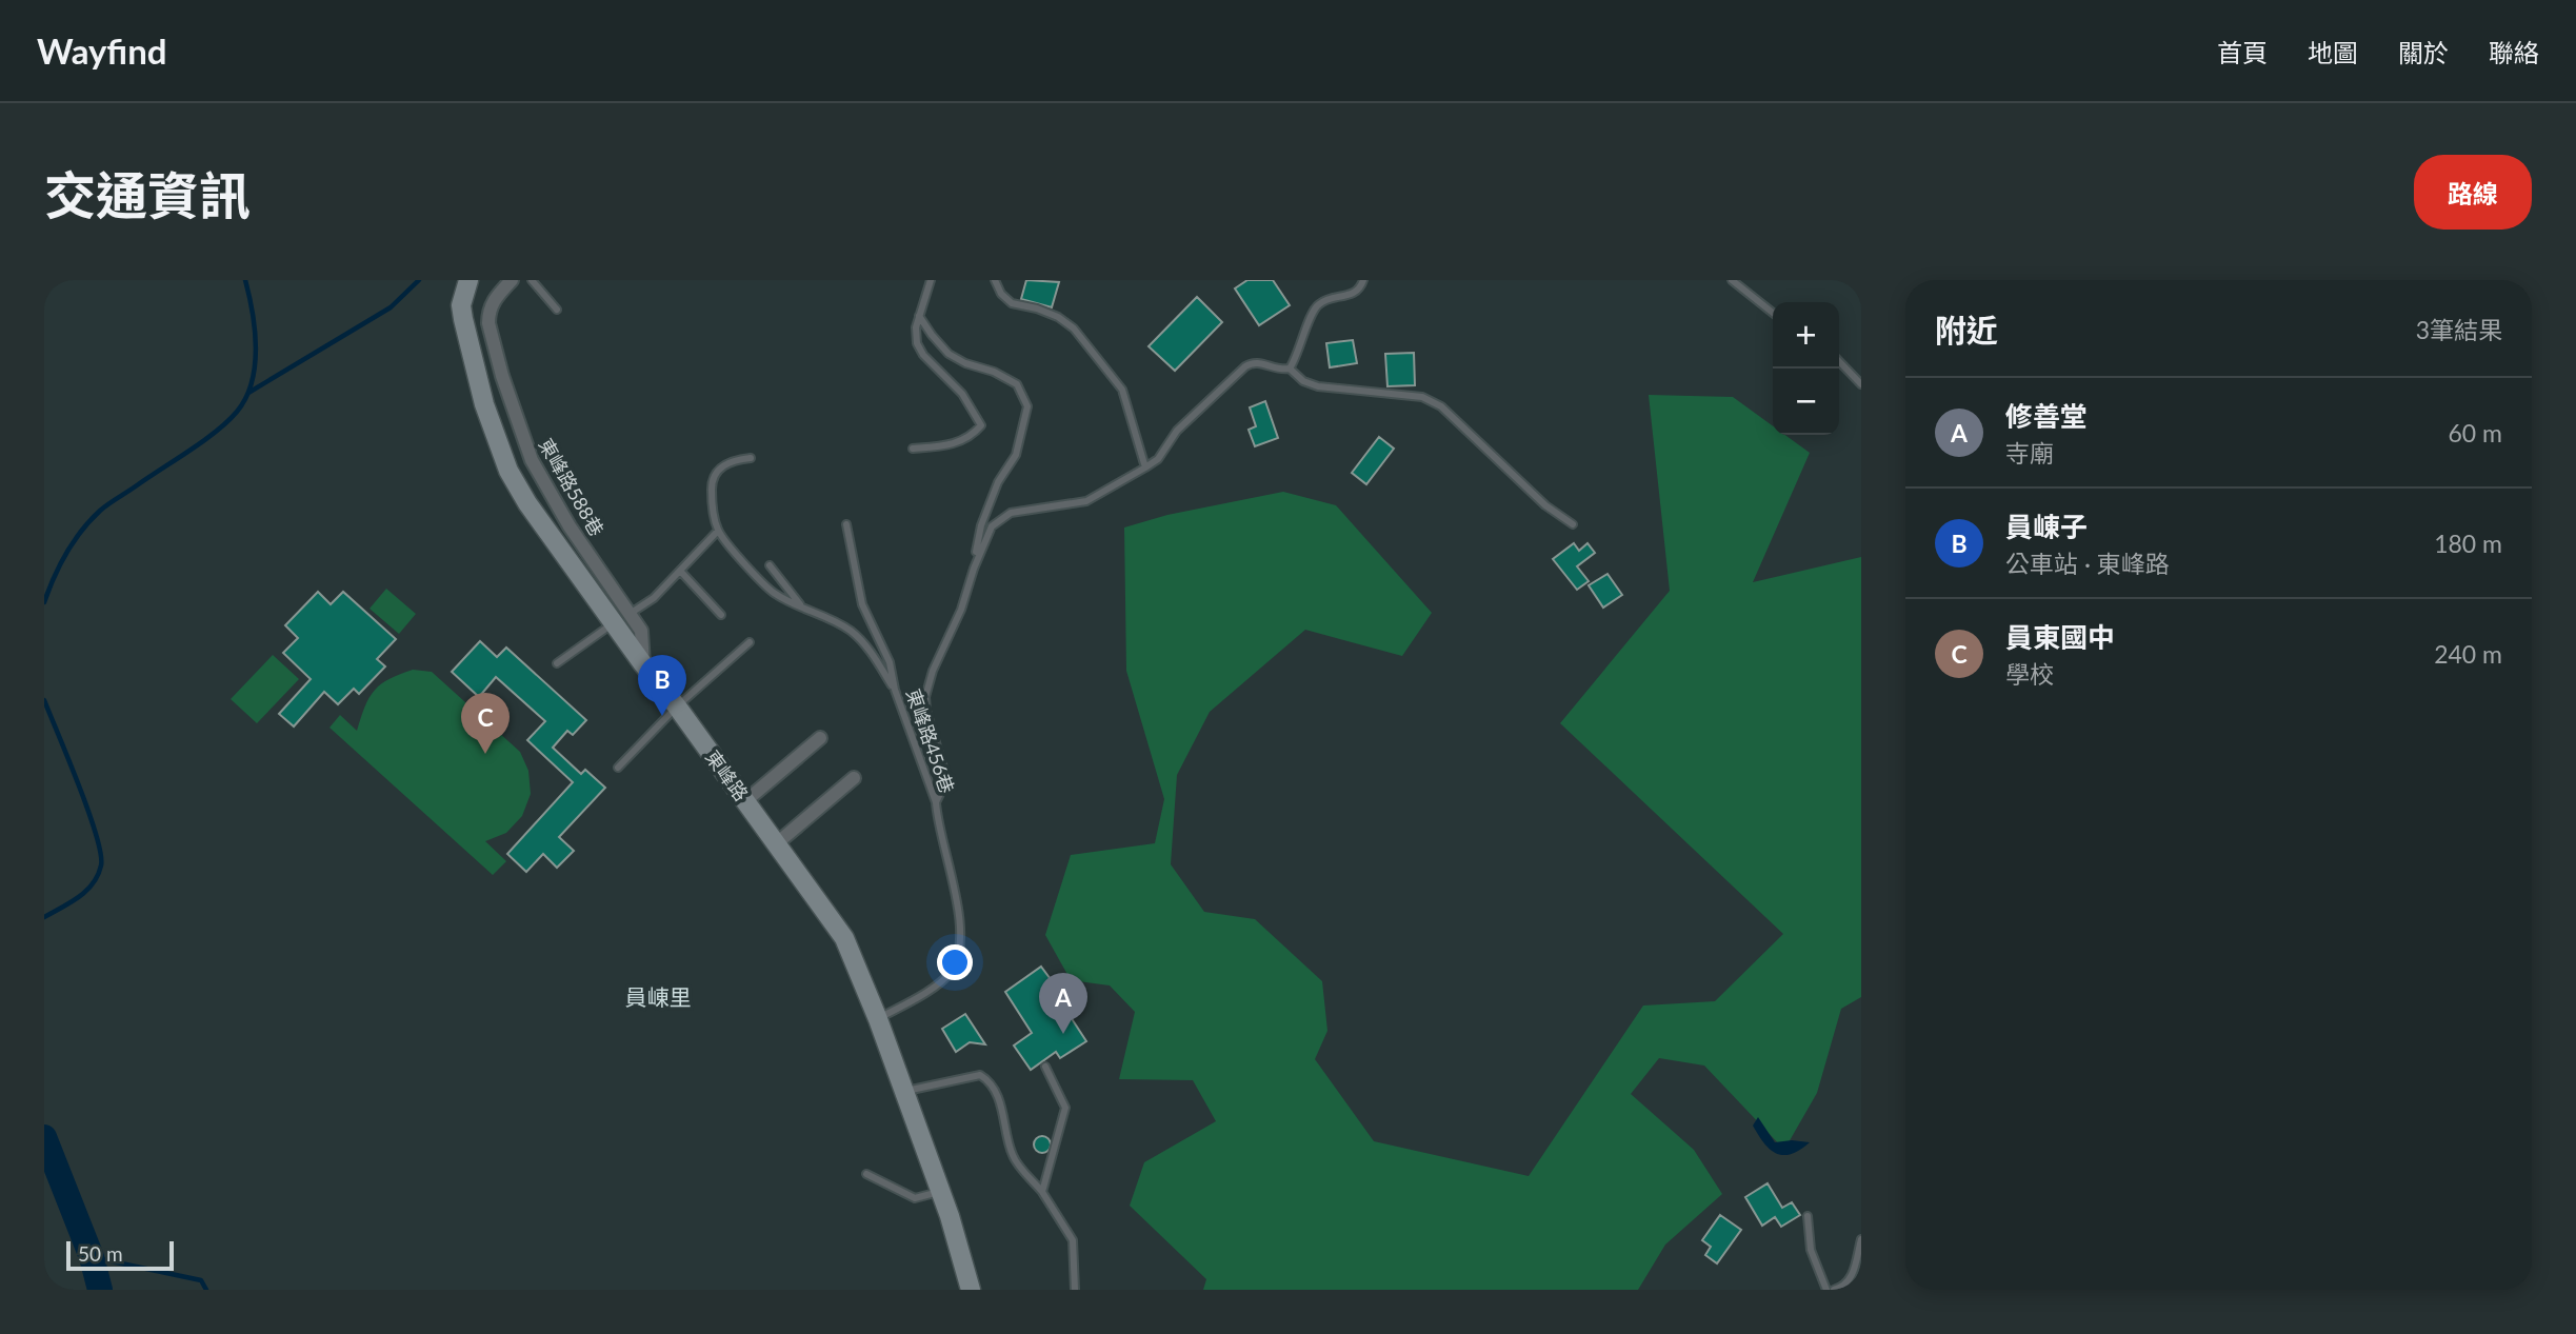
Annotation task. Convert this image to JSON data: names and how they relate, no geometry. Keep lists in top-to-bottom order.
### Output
{
  "streets": {
    "main road": ["東峰路"],
    "street": ["東峰路588巷"],
    "lane": ["東峰路456巷"]
  },
  "crossings": [
    ["東峰路588巷", "東峰路"],
    ["東峰路456巷", "東峰路"]
  ],
  "districts": ["員崠里"],
  "scale_bar": "50 m",
  "page": {
    "header": "Wayfind",
    "nav": [
      "首頁",
      "地圖",
      "關於",
      "聯絡"
    ],
    "title": "交通資訊",
    "buttons": "路線",
    "heading": ["附近", "3筆結果"],
    "map_buttons": ["+", "−"],
    "list": [
      {
        "mark": "A",
        "name": "修善堂",
        "note": "寺廟",
        "value": "60 m"
      },
      {
        "mark": "B",
        "name": "員崠子",
        "note": "公車站 · 東峰路",
        "value": "180 m"
      },
      {
        "mark": "C",
        "name": "員東國中",
        "note": "學校",
        "value": "240 m"
      }
    ],
    "pins": ["B", "C", "A"],
    "scale": "50 m"
  }
}
